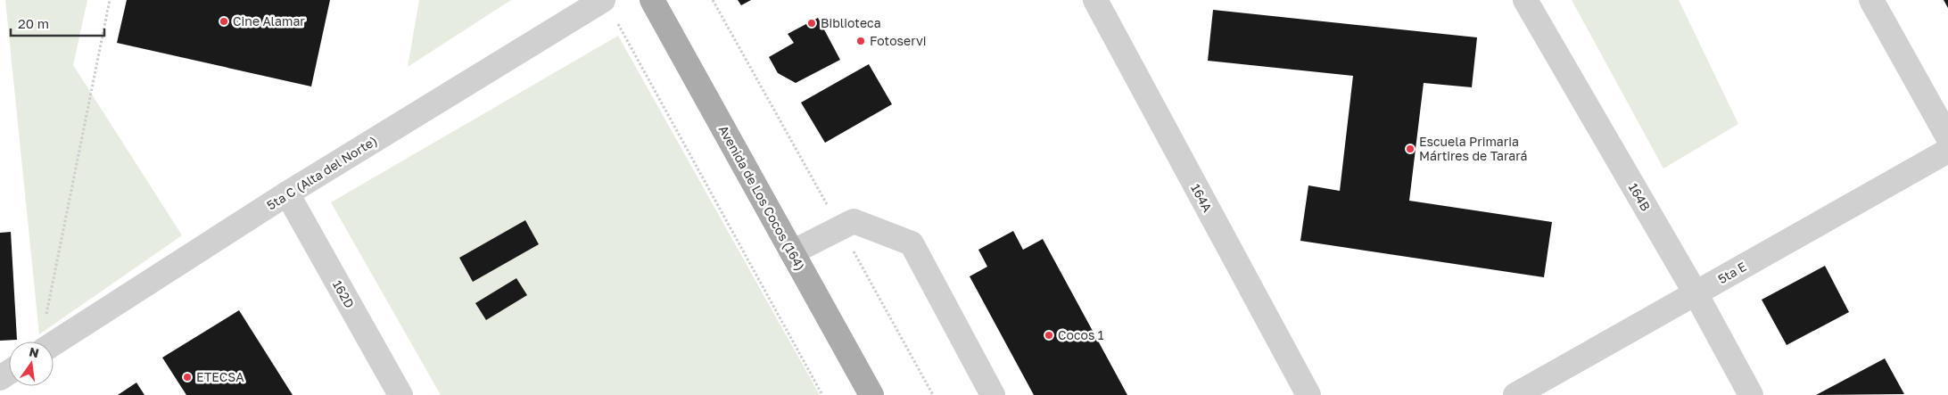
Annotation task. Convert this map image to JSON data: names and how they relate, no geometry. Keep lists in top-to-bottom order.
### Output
{
  "streets": {
    "main road": ["Avenida de Los Cocos (164)"],
    "street": [
      "5ta C (Alta del Norte)",
      "164B",
      "164A",
      "5ta E",
      "162D"
    ]
  },
  "crossings": [
    ["5ta C (Alta del Norte)", "162D"],
    ["164B", "5ta E"]
  ],
  "places": [
    "Cine Alamar",
    "Biblioteca",
    "Fotoservi",
    "Escuela Primaria Mártires de Tarará",
    "Cocos 1",
    "ETECSA"
  ],
  "scale_bar": "20 m",
  "north": "top"
}
